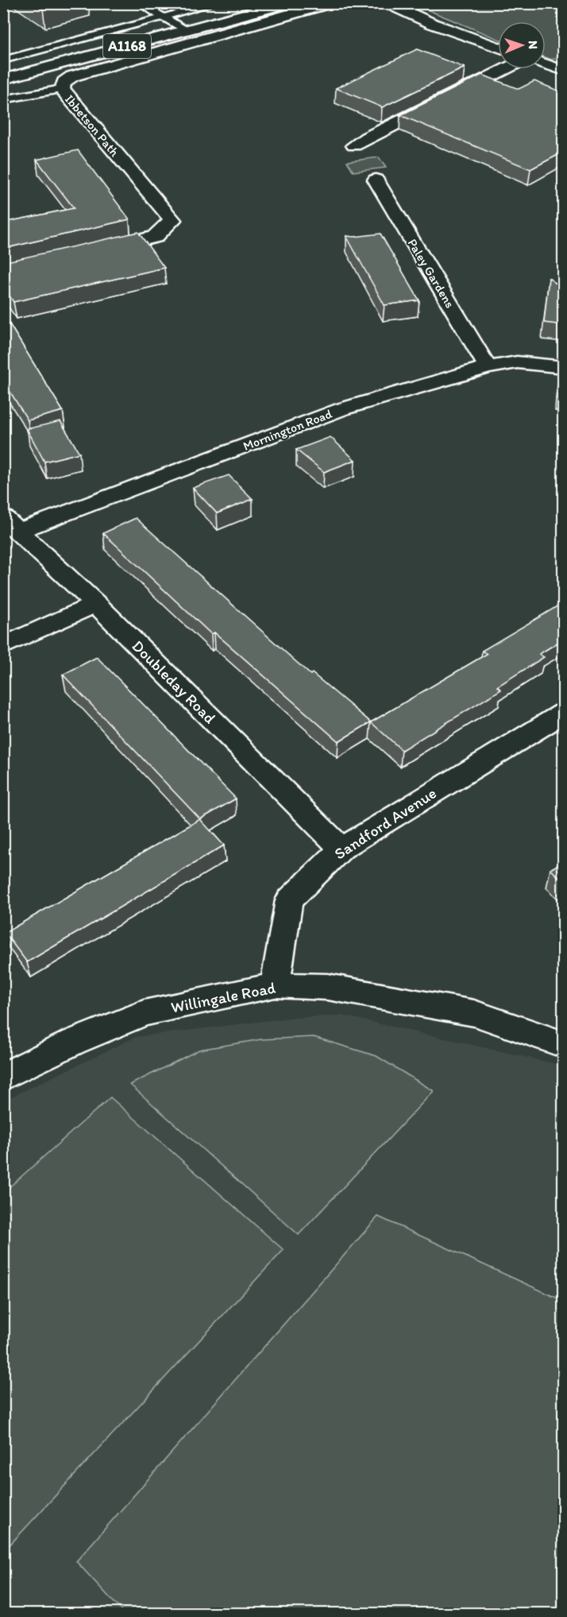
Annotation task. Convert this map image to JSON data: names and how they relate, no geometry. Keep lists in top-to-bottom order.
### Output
{
  "streets": {
    "street": [
      "A1168",
      "Ibbetson Path",
      "Paley Gardens",
      "Mornington Road",
      "Doubleday Road",
      "Sandford Avenue",
      "Willingale Road"
    ]
  },
  "crossings": [
    ["Paley Gardens", "Mornington Road"],
    ["Mornington Road", "Doubleday Road"],
    ["Doubleday Road", "Sandford Avenue"],
    ["Sandford Avenue", "Willingale Road"]
  ],
  "north": "right"
}
